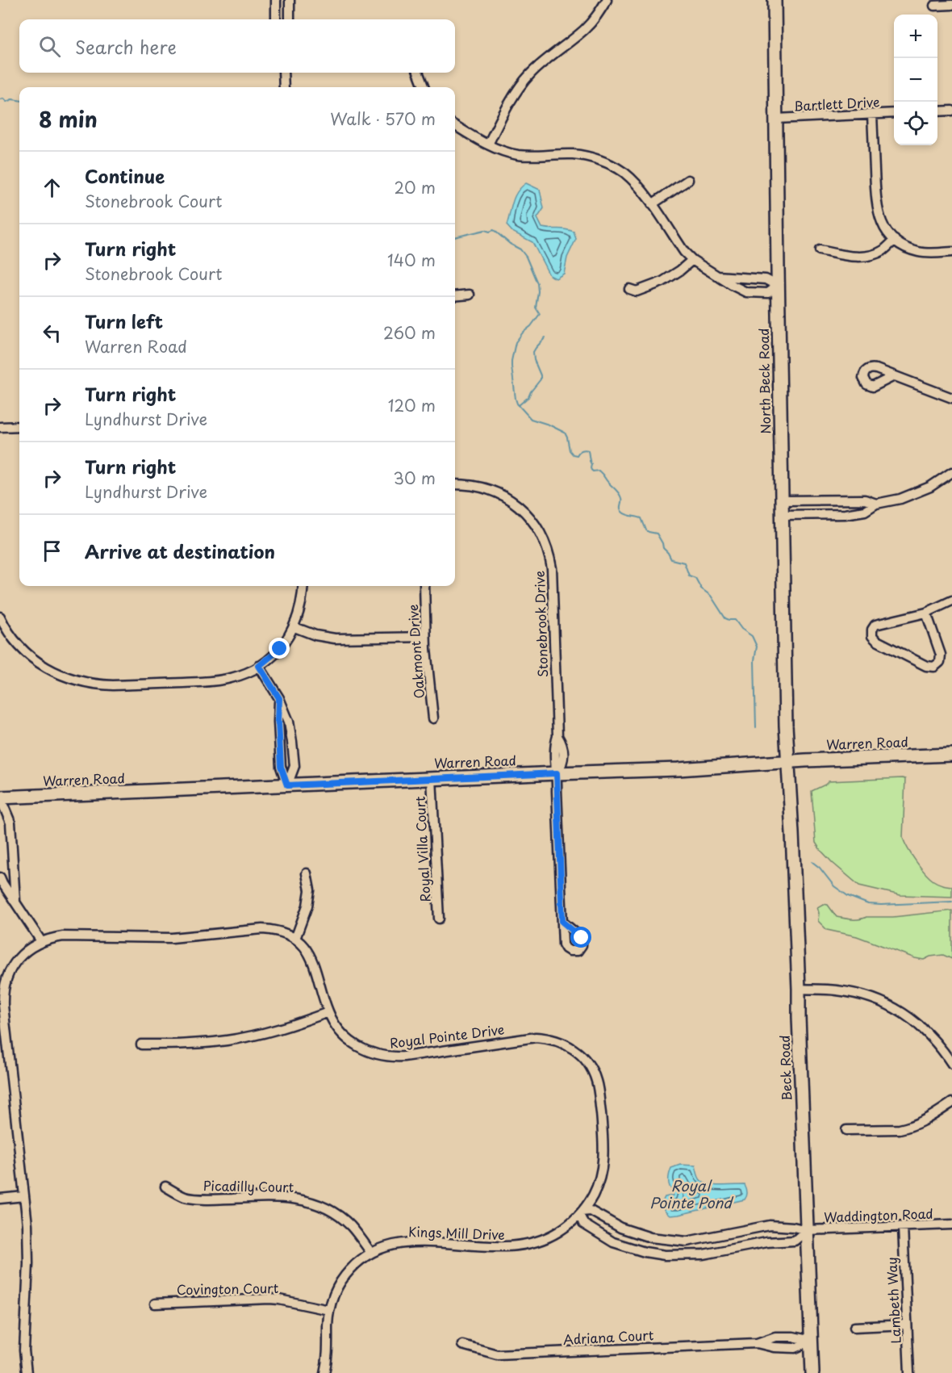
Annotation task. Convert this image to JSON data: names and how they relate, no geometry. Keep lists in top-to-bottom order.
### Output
{
  "streets": {
    "main road": ["North Beck Road", "Warren Road", "Beck Road"],
    "street": [
      "Bartlett Drive",
      "Stonebrook Drive",
      "Oakmont Drive",
      "Royal Villa Court",
      "Royal Pointe Drive",
      "Picadilly Court",
      "Waddington Road",
      "Kings Mill Drive",
      "Covington Court",
      "Lambeth Way",
      "Adriana Court"
    ]
  },
  "crossings": [
    ["Bartlett Drive", "North Beck Road"],
    ["North Beck Road", "Warren Road"],
    ["North Beck Road", "Beck Road"],
    ["Stonebrook Drive", "Warren Road"],
    ["Warren Road", "Royal Villa Court"],
    ["Warren Road", "Beck Road"],
    ["Royal Pointe Drive", "Kings Mill Drive"],
    ["Beck Road", "Waddington Road"],
    ["Beck Road", "Adriana Court"],
    ["Picadilly Court", "Kings Mill Drive"],
    ["Waddington Road", "Lambeth Way"],
    ["Kings Mill Drive", "Covington Court"]
  ],
  "water": ["Royal Pointe Pond"],
  "page": {
    "map_buttons": ["+", "−"],
    "search": "Search here",
    "heading": ["8 min", "Walk · 570 m"],
    "list": [
      ["Continue", "Stonebrook Court", "20 m"],
      ["Turn right", "Stonebrook Court", "140 m"],
      ["Turn left", "Warren Road", "260 m"],
      ["Turn right", "Lyndhurst Drive", "120 m"],
      ["Turn right", "Lyndhurst Drive", "30 m"],
      "Arrive at destination"
    ]
  }
}
